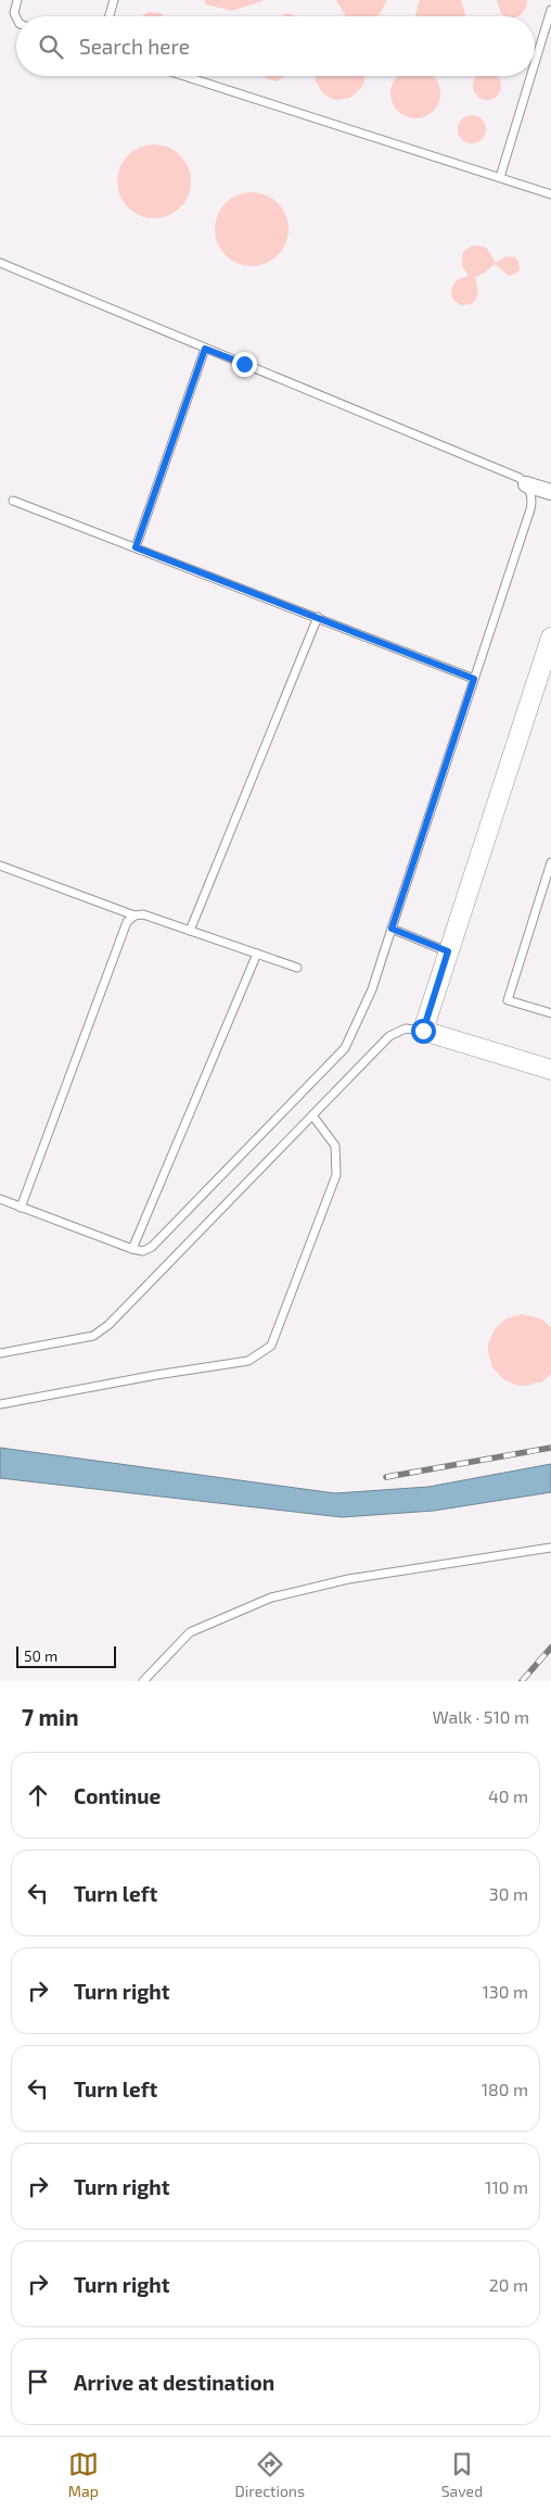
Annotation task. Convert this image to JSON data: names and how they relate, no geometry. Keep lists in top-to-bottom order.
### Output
{
  "scale_bar": "50 m",
  "page": {
    "search": "Search here",
    "scale": "50 m",
    "heading": ["7 min", "Walk · 510 m"],
    "list": [
      ["Continue", "40 m"],
      ["Turn left", "30 m"],
      ["Turn right", "130 m"],
      ["Turn left", "180 m"],
      ["Turn right", "110 m"],
      ["Turn right", "20 m"],
      "Arrive at destination"
    ],
    "nav": ["Map", "Directions", "Saved"]
  }
}
